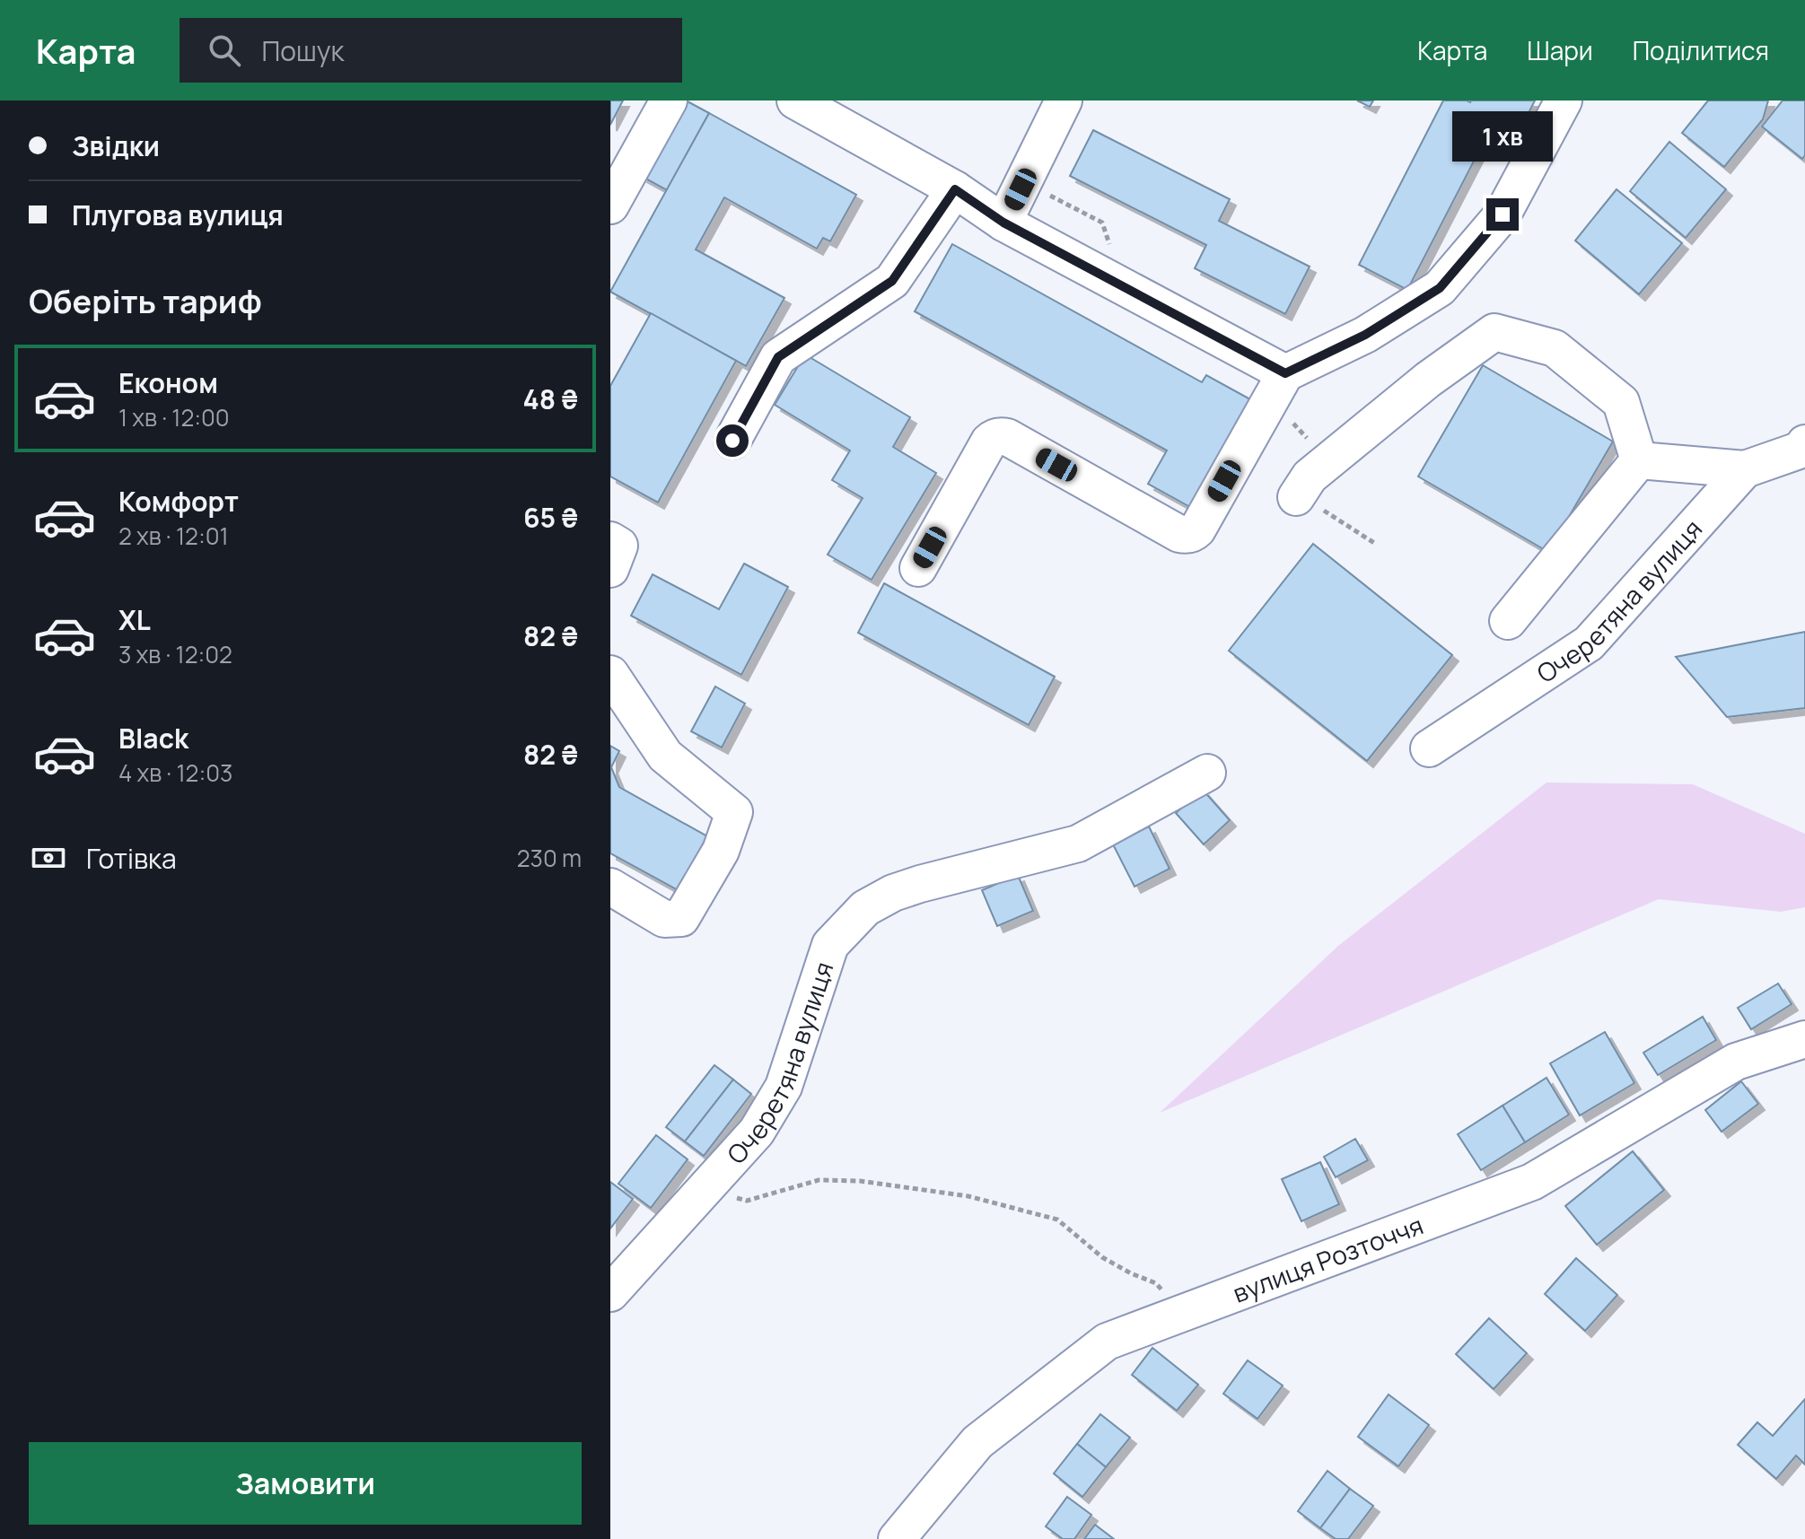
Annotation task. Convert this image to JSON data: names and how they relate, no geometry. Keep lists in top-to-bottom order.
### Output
{
  "streets": {
    "street": ["Очеретяна вулиця", "вулиця Розточчя"]
  },
  "page": {
    "header": "Карта",
    "search": "Пошук",
    "nav": ["Карта", "Шари", "Поділитися"],
    "banner": ["Звідки", "Плугова вулиця"],
    "bubble": "1 хв",
    "heading": "Оберіть тариф",
    "list": [
      {
        "name": "Економ",
        "note": "1 хв · 12:00",
        "value": "48 ₴"
      },
      {
        "name": "Комфорт",
        "note": "2 хв · 12:01",
        "value": "65 ₴"
      },
      {
        "name": "XL",
        "note": "3 хв · 12:02",
        "value": "82 ₴"
      },
      {
        "name": "Black",
        "note": "4 хв · 12:03",
        "value": "82 ₴"
      }
    ],
    "pay": ["Готівка", "230 m"],
    "buttons": "Замовити"
  }
}
